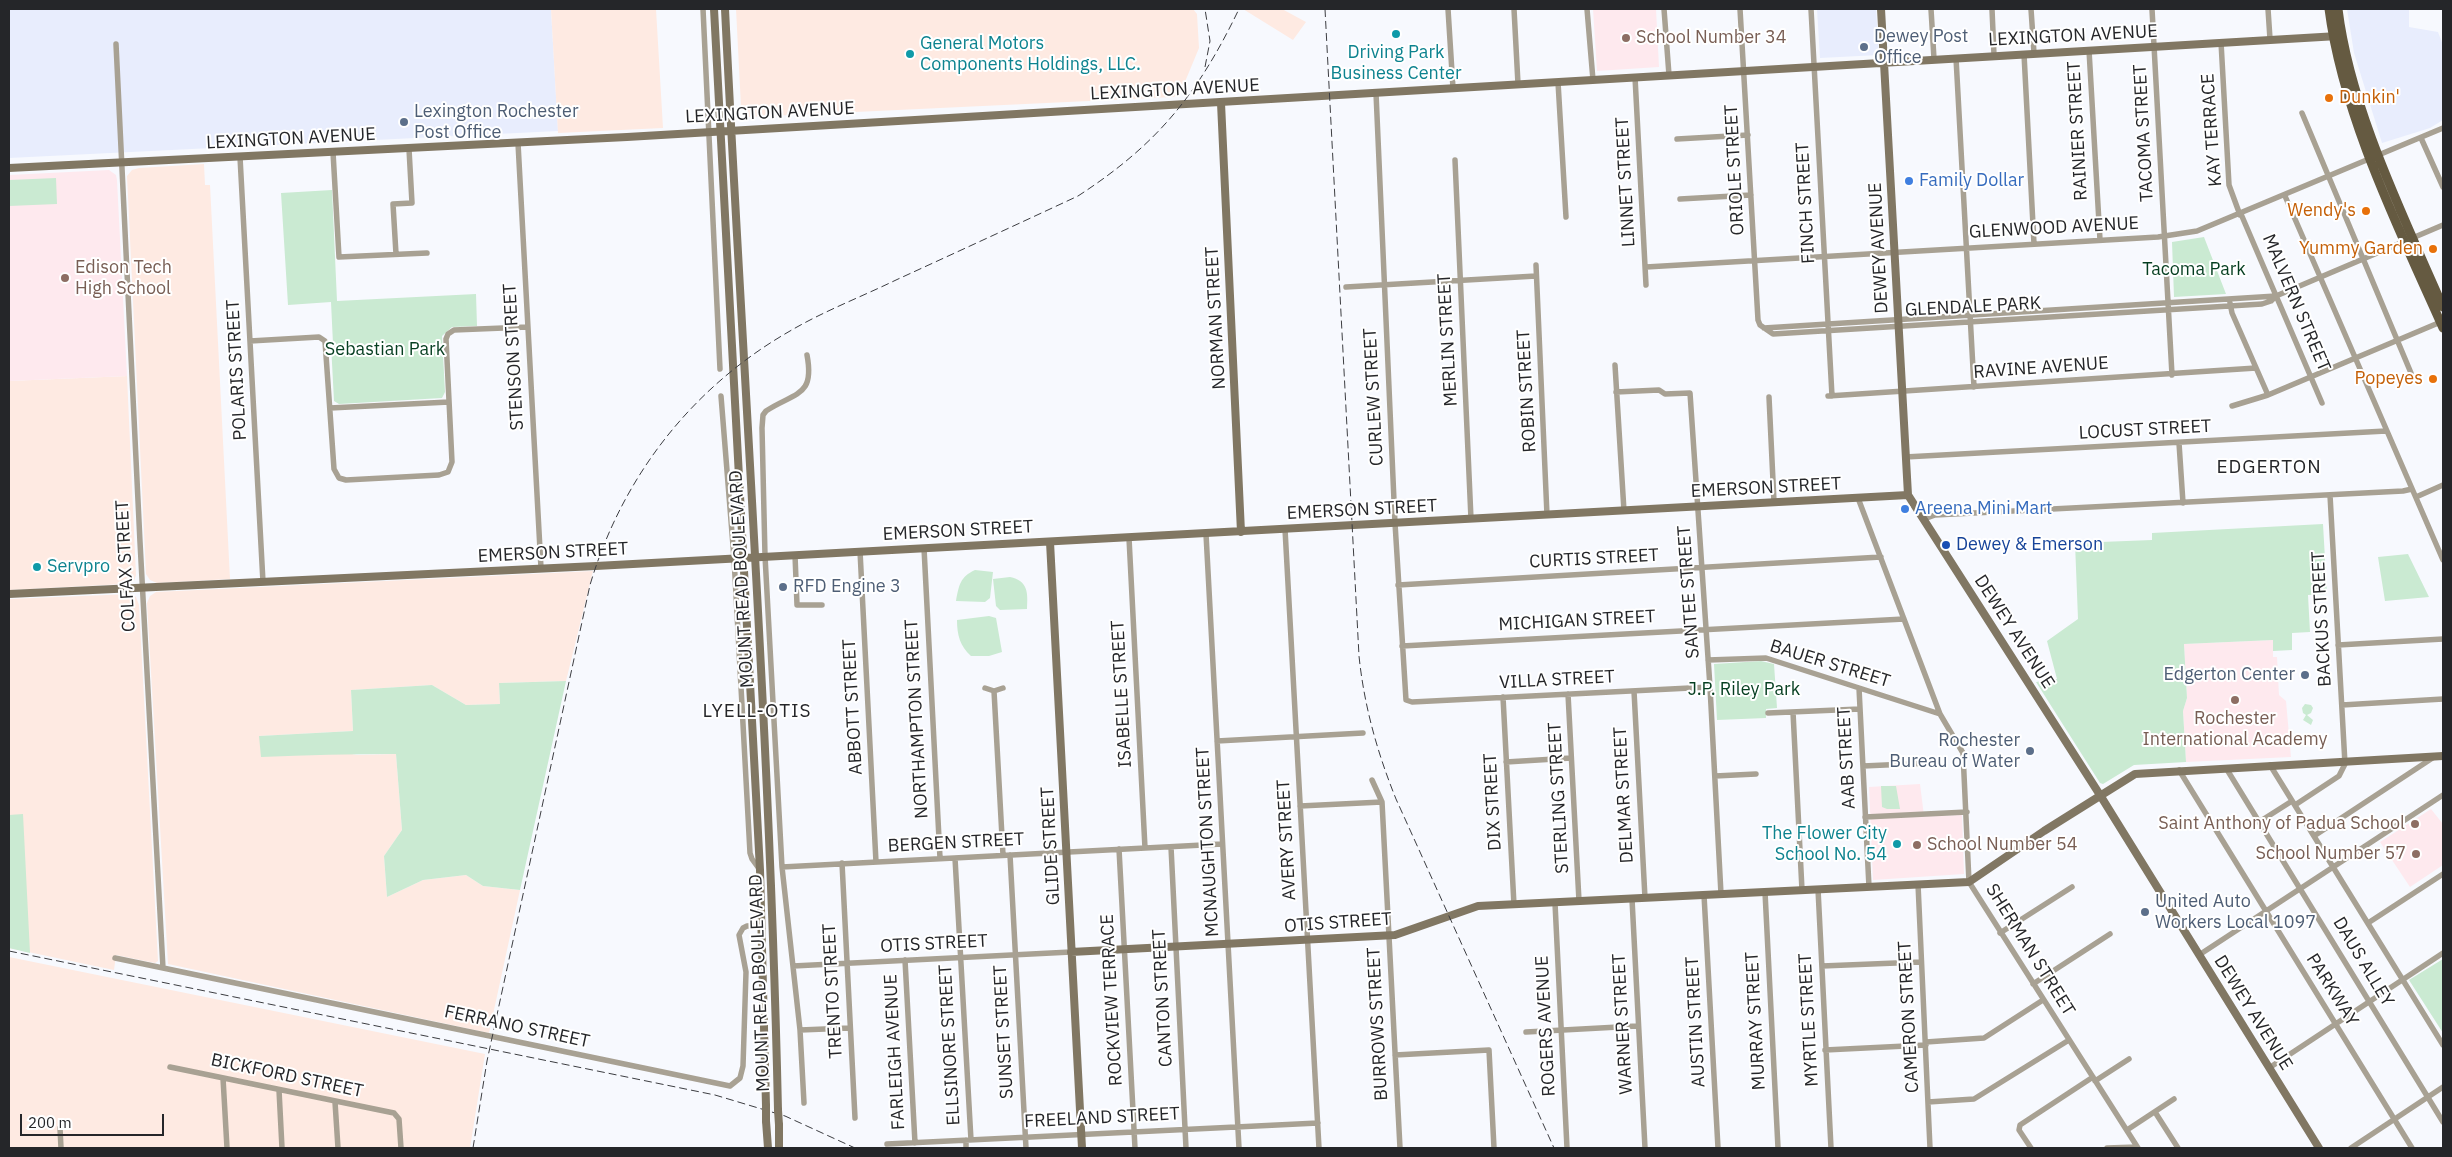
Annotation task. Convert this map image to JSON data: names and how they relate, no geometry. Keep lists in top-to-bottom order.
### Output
{
  "streets": {
    "street": [
      "LEXINGTON AVENUE",
      "KAY TERRACE",
      "RAINIER STREET",
      "TACOMA STREET",
      "ORIOLE STREET",
      "LINNET STREET",
      "FINCH STREET",
      "GLENWOOD AVENUE",
      "DEWEY AVENUE",
      "MALVERN STREET",
      "GLENDALE PARK",
      "NORMAN STREET",
      "MERLIN STREET",
      "STENSON STREET",
      "RAVINE AVENUE",
      "POLARIS STREET",
      "ROBIN STREET",
      "CURLEW STREET",
      "LOCUST STREET",
      "EMERSON STREET",
      "CURTIS STREET",
      "COLFAX STREET",
      "MOUNT READ BOULEVARD",
      "SANTEE STREET",
      "BACKUS STREET",
      "MICHIGAN STREET",
      "BAUER STREET",
      "VILLA STREET",
      "ISABELLE STREET",
      "ABBOTT STREET",
      "NORTHAMPTON STREET",
      "AAB STREET",
      "DELMAR STREET",
      "STERLING STREET",
      "DIX STREET",
      "AVERY STREET",
      "MCNAUGHTON STREET",
      "BERGEN STREET",
      "GLIDE STREET",
      "OTIS STREET",
      "SHERMAN STREET",
      "DAUS ALLEY",
      "PARKWAY",
      "TRENTO STREET",
      "CANTON STREET",
      "ROCKVIEW TERRACE",
      "CAMERON STREET",
      "MYRTLE STREET",
      "MURRAY STREET",
      "AUSTIN STREET",
      "BURROWS STREET",
      "WARNER STREET",
      "ROGERS AVENUE",
      "FERRANO STREET",
      "SUNSET STREET",
      "ELLSINORE STREET",
      "FARLEIGH AVENUE",
      "BICKFORD STREET",
      "FREELAND STREET"
    ]
  },
  "crossings": [
    ["LEXINGTON AVENUE", "KAY TERRACE"],
    ["LEXINGTON AVENUE", "RAINIER STREET"],
    ["LEXINGTON AVENUE", "TACOMA STREET"],
    ["LEXINGTON AVENUE", "ORIOLE STREET"],
    ["LEXINGTON AVENUE", "LINNET STREET"],
    ["LEXINGTON AVENUE", "FINCH STREET"],
    ["LEXINGTON AVENUE", "DEWEY AVENUE"],
    ["LEXINGTON AVENUE", "NORMAN STREET"],
    ["LEXINGTON AVENUE", "STENSON STREET"],
    ["LEXINGTON AVENUE", "POLARIS STREET"],
    ["LEXINGTON AVENUE", "CURLEW STREET"],
    ["LEXINGTON AVENUE", "COLFAX STREET"],
    ["LEXINGTON AVENUE", "MOUNT READ BOULEVARD"],
    ["KAY TERRACE", "GLENWOOD AVENUE"],
    ["KAY TERRACE", "MALVERN STREET"],
    ["RAINIER STREET", "GLENWOOD AVENUE"],
    ["TACOMA STREET", "GLENWOOD AVENUE"],
    ["TACOMA STREET", "GLENDALE PARK"],
    ["TACOMA STREET", "RAVINE AVENUE"],
    ["ORIOLE STREET", "GLENWOOD AVENUE"],
    ["ORIOLE STREET", "GLENDALE PARK"],
    ["LINNET STREET", "GLENWOOD AVENUE"],
    ["FINCH STREET", "GLENWOOD AVENUE"],
    ["FINCH STREET", "GLENDALE PARK"],
    ["FINCH STREET", "RAVINE AVENUE"],
    ["GLENWOOD AVENUE", "DEWEY AVENUE"],
    ["GLENWOOD AVENUE", "MALVERN STREET"],
    ["DEWEY AVENUE", "GLENDALE PARK"],
    ["DEWEY AVENUE", "RAVINE AVENUE"],
    ["DEWEY AVENUE", "LOCUST STREET"],
    ["DEWEY AVENUE", "EMERSON STREET"],
    ["MALVERN STREET", "GLENDALE PARK"],
    ["NORMAN STREET", "EMERSON STREET"],
    ["MERLIN STREET", "EMERSON STREET"],
    ["STENSON STREET", "EMERSON STREET"],
    ["POLARIS STREET", "EMERSON STREET"],
    ["ROBIN STREET", "EMERSON STREET"],
    ["CURLEW STREET", "EMERSON STREET"],
    ["CURLEW STREET", "CURTIS STREET"],
    ["CURLEW STREET", "MICHIGAN STREET"],
    ["CURLEW STREET", "VILLA STREET"],
    ["EMERSON STREET", "COLFAX STREET"],
    ["EMERSON STREET", "MOUNT READ BOULEVARD"],
    ["EMERSON STREET", "SANTEE STREET"],
    ["EMERSON STREET", "ISABELLE STREET"],
    ["EMERSON STREET", "ABBOTT STREET"],
    ["EMERSON STREET", "NORTHAMPTON STREET"],
    ["EMERSON STREET", "AVERY STREET"],
    ["EMERSON STREET", "MCNAUGHTON STREET"],
    ["EMERSON STREET", "GLIDE STREET"],
    ["EMERSON STREET", "SHERMAN STREET"],
    ["CURTIS STREET", "SANTEE STREET"],
    ["CURTIS STREET", "SHERMAN STREET"],
    ["COLFAX STREET", "FERRANO STREET"],
    ["MOUNT READ BOULEVARD", "BERGEN STREET"],
    ["MOUNT READ BOULEVARD", "OTIS STREET"],
    ["MOUNT READ BOULEVARD", "FERRANO STREET"],
    ["SANTEE STREET", "MICHIGAN STREET"],
    ["SANTEE STREET", "BAUER STREET"],
    ["SANTEE STREET", "VILLA STREET"],
    ["SANTEE STREET", "OTIS STREET"],
    ["MICHIGAN STREET", "SHERMAN STREET"],
    ["BAUER STREET", "AAB STREET"],
    ["BAUER STREET", "SHERMAN STREET"],
    ["VILLA STREET", "DELMAR STREET"],
    ["VILLA STREET", "STERLING STREET"],
    ["VILLA STREET", "DIX STREET"],
    ["ISABELLE STREET", "BERGEN STREET"],
    ["ABBOTT STREET", "BERGEN STREET"],
    ["NORTHAMPTON STREET", "BERGEN STREET"],
    ["AAB STREET", "OTIS STREET"],
    ["DELMAR STREET", "OTIS STREET"],
    ["STERLING STREET", "OTIS STREET"],
    ["DIX STREET", "OTIS STREET"],
    ["AVERY STREET", "OTIS STREET"],
    ["AVERY STREET", "FREELAND STREET"],
    ["MCNAUGHTON STREET", "BERGEN STREET"],
    ["MCNAUGHTON STREET", "OTIS STREET"],
    ["MCNAUGHTON STREET", "FREELAND STREET"],
    ["BERGEN STREET", "GLIDE STREET"],
    ["BERGEN STREET", "TRENTO STREET"],
    ["BERGEN STREET", "CANTON STREET"],
    ["BERGEN STREET", "ROCKVIEW TERRACE"],
    ["BERGEN STREET", "SUNSET STREET"],
    ["BERGEN STREET", "ELLSINORE STREET"],
    ["GLIDE STREET", "OTIS STREET"],
    ["GLIDE STREET", "FREELAND STREET"],
    ["OTIS STREET", "SHERMAN STREET"],
    ["OTIS STREET", "TRENTO STREET"],
    ["OTIS STREET", "CANTON STREET"],
    ["OTIS STREET", "ROCKVIEW TERRACE"],
    ["OTIS STREET", "CAMERON STREET"],
    ["OTIS STREET", "MYRTLE STREET"],
    ["OTIS STREET", "MURRAY STREET"],
    ["OTIS STREET", "AUSTIN STREET"],
    ["OTIS STREET", "BURROWS STREET"],
    ["OTIS STREET", "WARNER STREET"],
    ["OTIS STREET", "ROGERS AVENUE"],
    ["OTIS STREET", "SUNSET STREET"],
    ["OTIS STREET", "ELLSINORE STREET"],
    ["OTIS STREET", "FARLEIGH AVENUE"],
    ["CANTON STREET", "FREELAND STREET"],
    ["ROCKVIEW TERRACE", "FREELAND STREET"],
    ["SUNSET STREET", "FREELAND STREET"],
    ["ELLSINORE STREET", "FREELAND STREET"],
    ["FARLEIGH AVENUE", "FREELAND STREET"]
  ],
  "districts": ["EDGERTON", "LYELL-OTIS"],
  "parks": ["Tacoma Park", "Sebastian Park", "J.P. Riley Park"],
  "places": [
    "Driving Park Business Center",
    "School Number 34",
    "Dewey Post Office",
    "General Motors Components Holdings, LLC.",
    "Dunkin'",
    "Lexington Rochester Post Office",
    "Family Dollar",
    "Wendy's",
    "Yummy Garden",
    "Edison Tech High School",
    "Popeyes",
    "Areena Mini Mart",
    "Dewey & Emerson",
    "Servpro",
    "RFD Engine 3",
    "Edgerton Center",
    "Rochester International Academy",
    "Rochester Bureau of Water",
    "Saint Anthony of Padua School",
    "The Flower City School No. 54",
    "School Number 54",
    "School Number 57",
    "United Auto Workers Local 1097"
  ],
  "scale_bar": "200 m"
}
